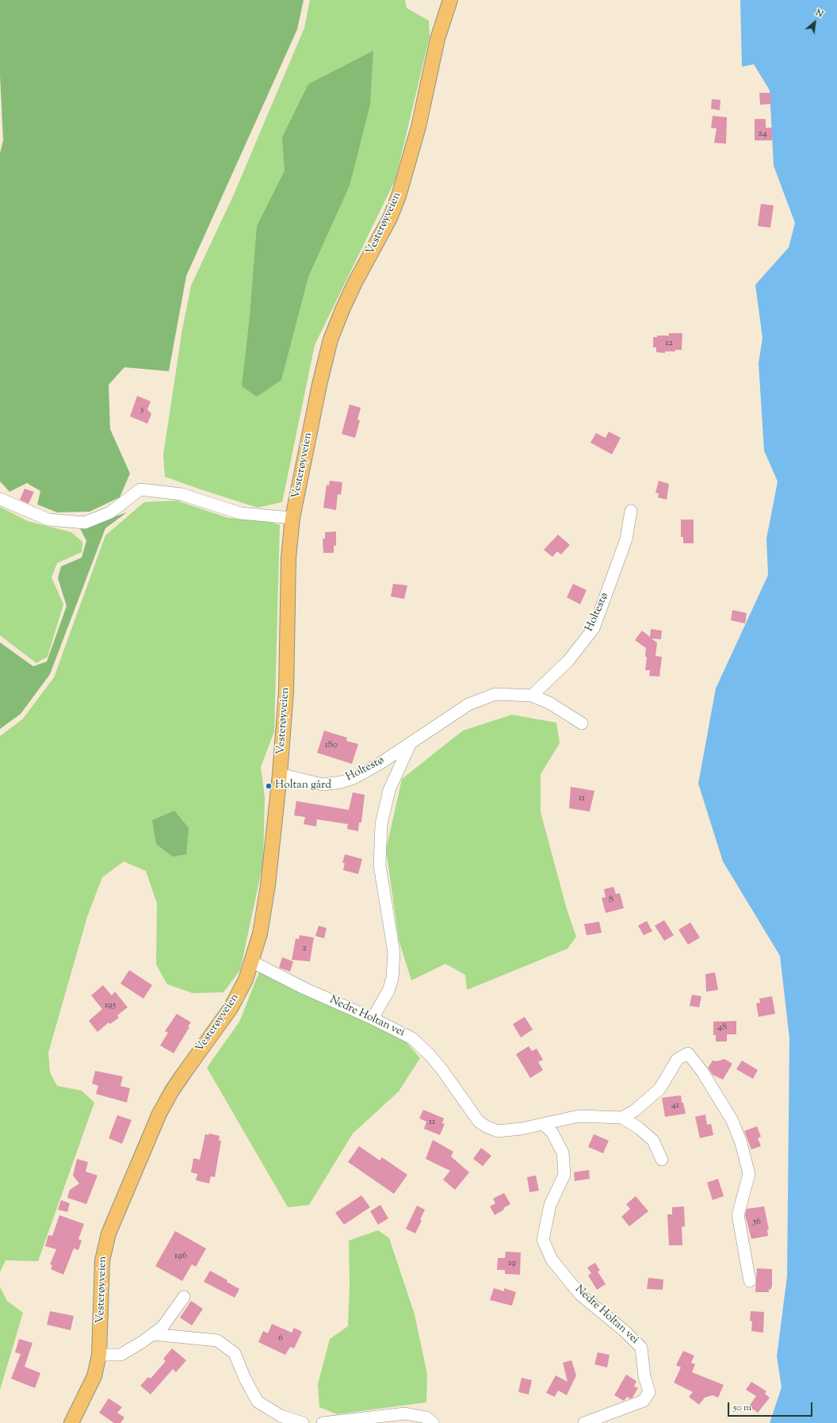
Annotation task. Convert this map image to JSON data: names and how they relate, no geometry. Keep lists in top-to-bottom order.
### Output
{
  "streets": {
    "main road": ["Vesterøyveien"],
    "street": ["Holtestø", "Nedre Holtan vei"]
  },
  "crossings": [
    ["Vesterøyveien", "Holtestø"],
    ["Vesterøyveien", "Nedre Holtan vei"],
    ["Holtestø", "Nedre Holtan vei"]
  ],
  "places": ["Holtan gård"],
  "house_numbers": [
    "24",
    "12",
    "3",
    "180",
    "11",
    "8",
    "2",
    "195",
    "48",
    "41",
    "11",
    "56",
    "196",
    "19",
    "6"
  ],
  "scale_bar": "50 m",
  "north": "top right"
}
